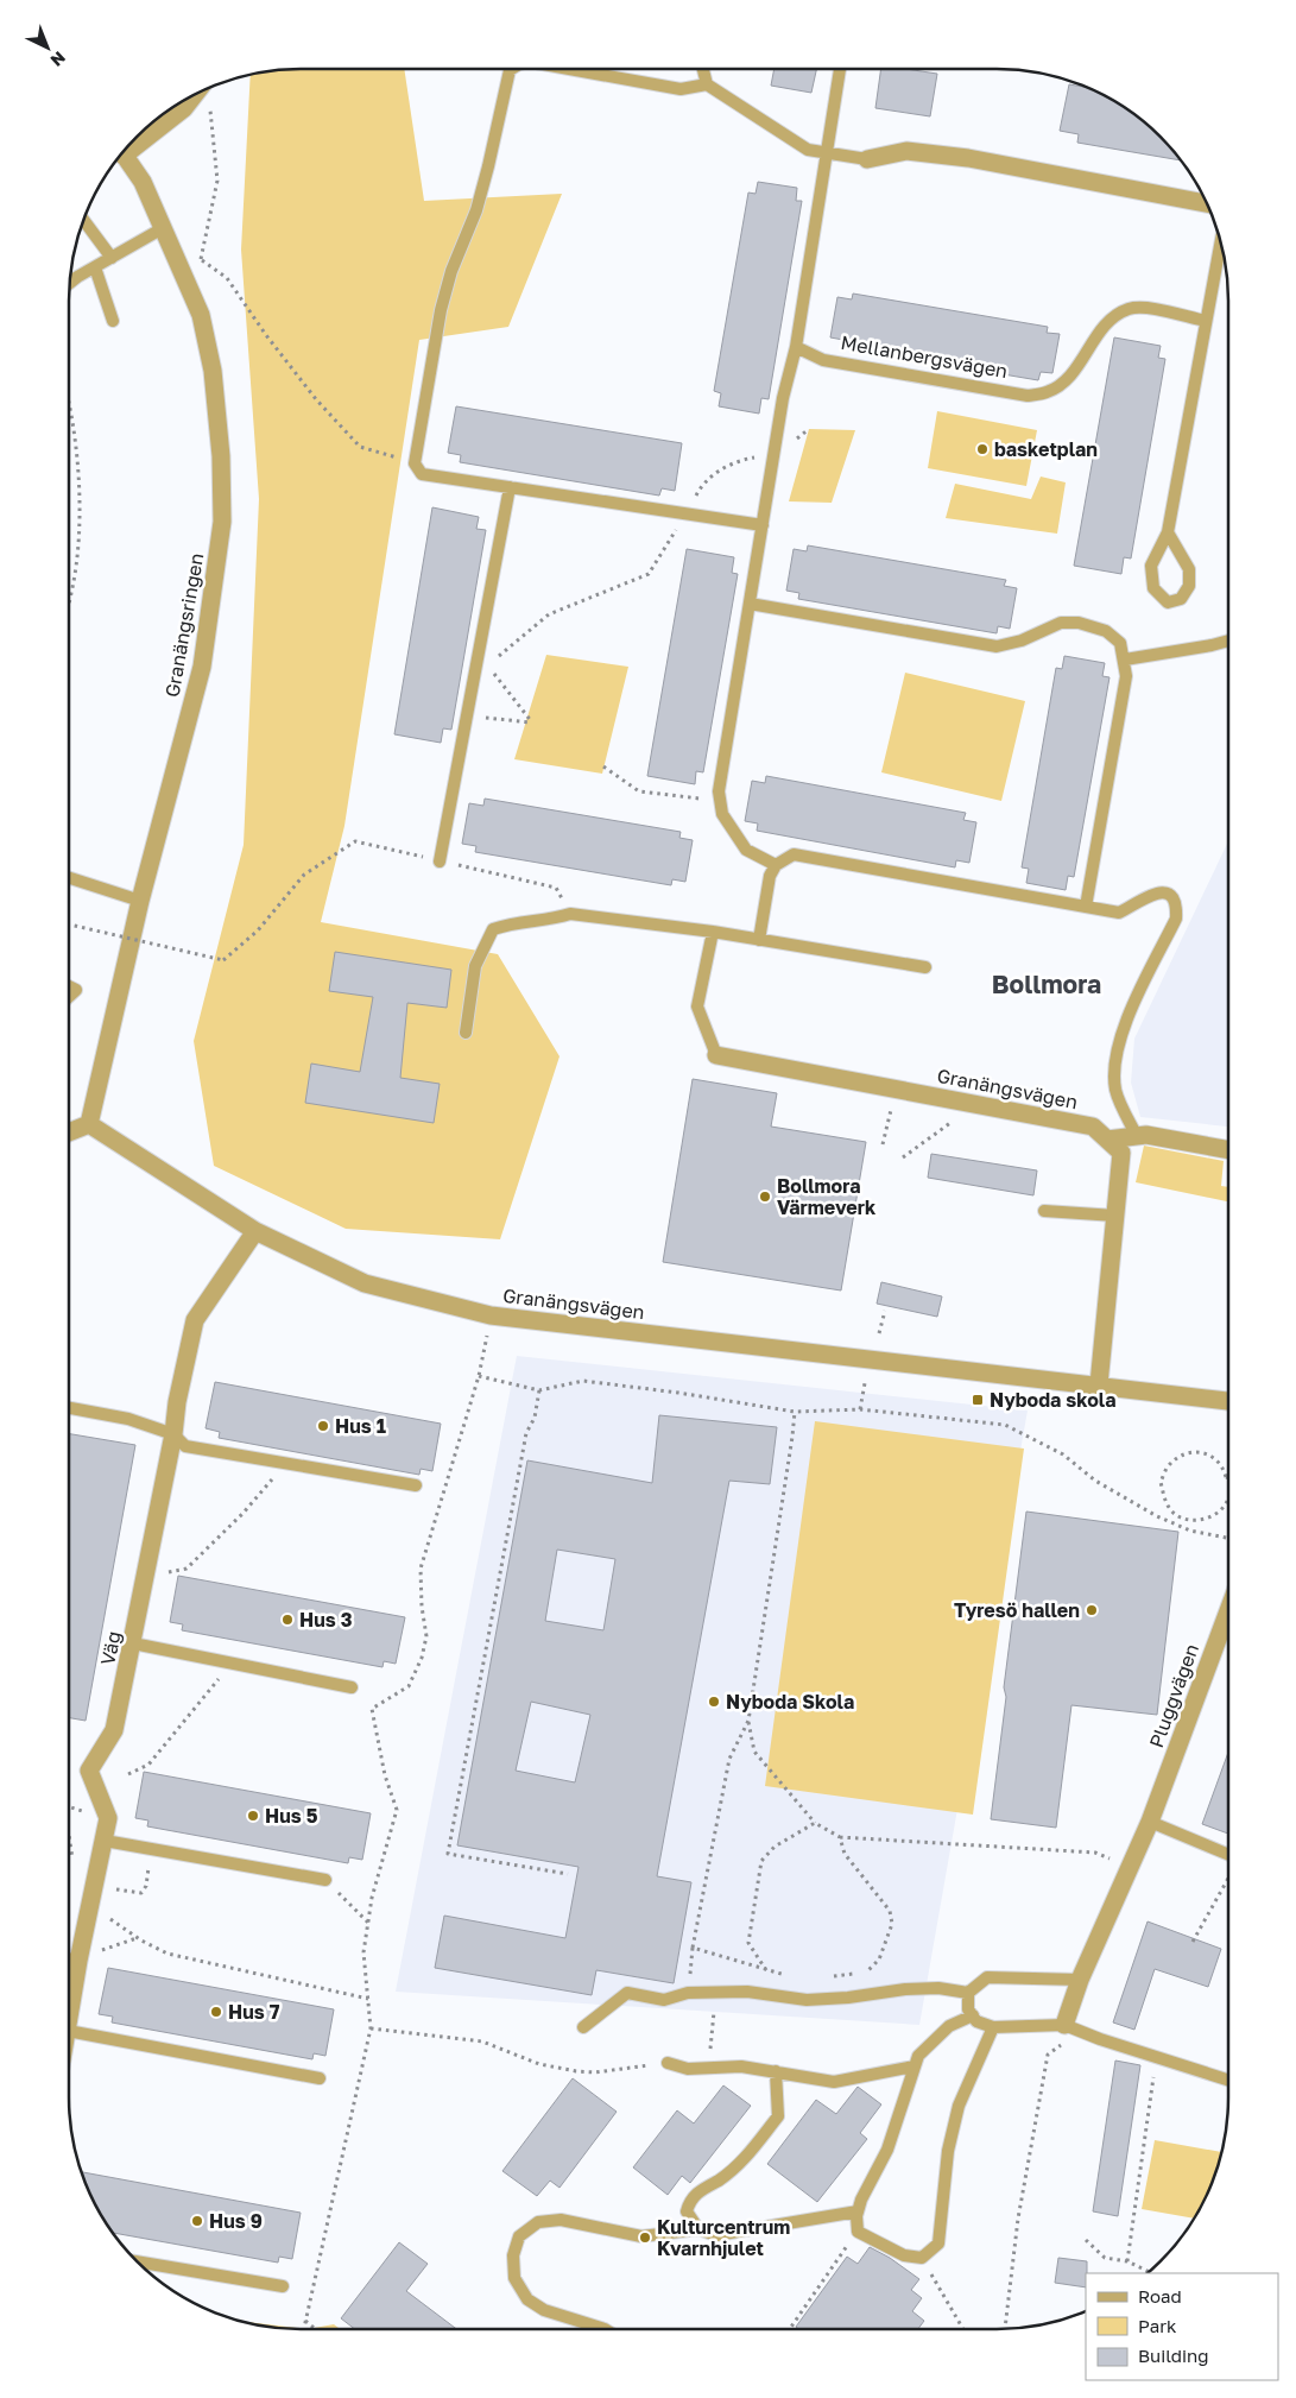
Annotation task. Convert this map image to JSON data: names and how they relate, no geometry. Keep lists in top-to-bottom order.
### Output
{
  "streets": {
    "street": [
      "Granängsringen",
      "Granängsvägen",
      "Väg",
      "Pluggvägen"
    ],
    "lane": ["Mellanbergsvägen"]
  },
  "crossings": [
    ["Granängsringen", "Granängsvägen"],
    ["Granängsvägen", "Väg"]
  ],
  "districts": ["Bollmora"],
  "places": {
    "other": [
      "basketplan",
      "Bollmora Värmeverk",
      "Hus 1",
      "Tyresö hallen",
      "Hus 3",
      "Nyboda Skola",
      "Hus 5",
      "Hus 7",
      "Hus 9",
      "Kulturcentrum Kvarnhjulet"
    ],
    "transit": ["Nyboda skola"]
  },
  "legend": ["Road", "Park", "Building"],
  "north": "bottom right"
}
